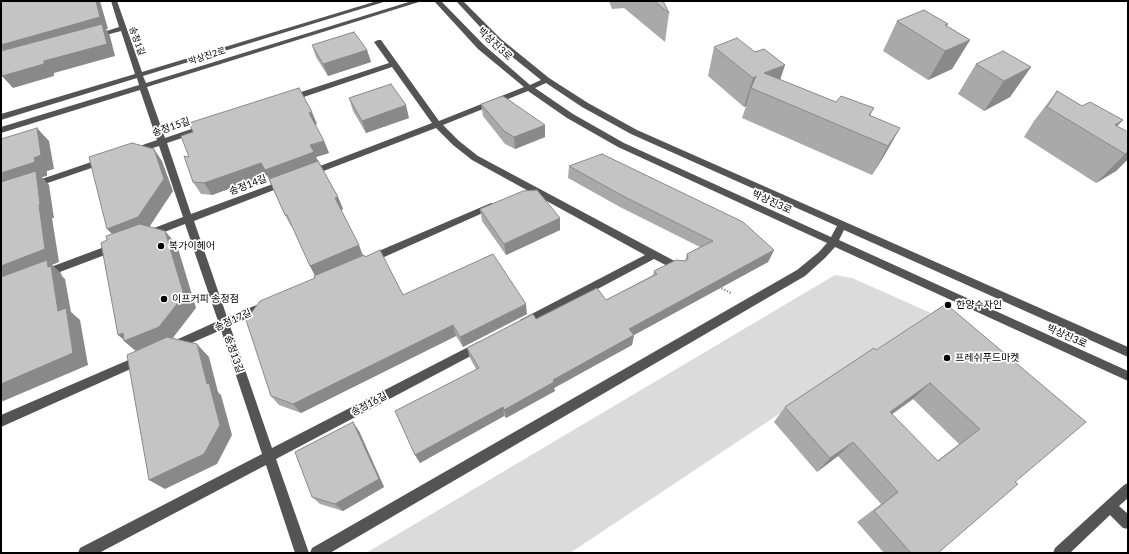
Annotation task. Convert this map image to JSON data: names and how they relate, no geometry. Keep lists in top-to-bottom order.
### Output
{
  "streets": {
    "street": [
      "송정1길",
      "박상진3로",
      "박상진2로",
      "송정15길",
      "송정14길",
      "송정17길",
      "송정13길",
      "송정16길"
    ]
  },
  "crossings": [
    ["송정1길", "박상진2로"],
    ["송정1길", "송정13길"],
    ["박상진3로", "송정14길"],
    ["박상진2로", "송정13길"],
    ["송정15길", "송정13길"],
    ["송정14길", "송정13길"],
    ["송정17길", "송정13길"],
    ["송정13길", "송정16길"]
  ],
  "places": [
    "복가이헤어",
    "이프커피 송정점",
    "한양수자인",
    "프레쉬푸드마켓"
  ]
}
